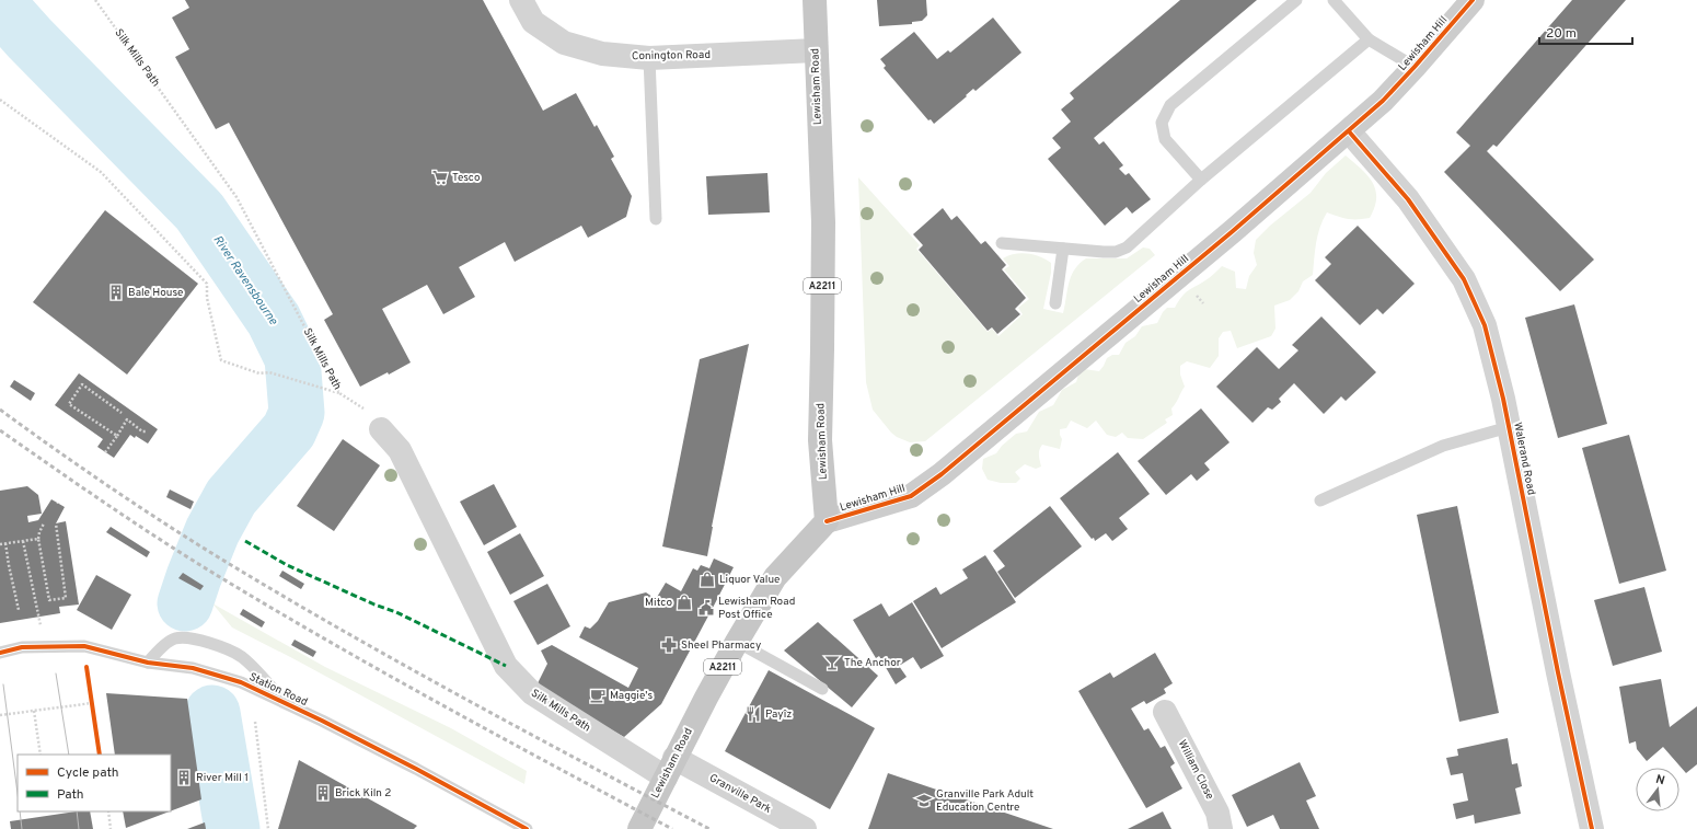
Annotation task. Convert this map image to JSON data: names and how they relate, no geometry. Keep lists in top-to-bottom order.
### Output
{
  "streets": {
    "main road": ["Lewisham Road", "A2211"],
    "street": [
      "Lewisham Hill",
      "Conington Road",
      "Silk Mills Path",
      "Walerand Road",
      "William Close",
      "Granville Park"
    ],
    "lane": ["Station Road"]
  },
  "crossings": [
    ["Lewisham Hill", "Lewisham Road"],
    ["Lewisham Hill", "Walerand Road"],
    ["Conington Road", "Lewisham Road"],
    ["Silk Mills Path", "Lewisham Road"],
    ["Silk Mills Path", "Granville Park"],
    ["Lewisham Road", "Granville Park"]
  ],
  "water": ["River Ravensbourne"],
  "places": {
    "supermarket": ["Tesco"],
    "building": ["Bale House", "River Mill 1", "Brick Kiln 2"],
    "shop": ["Liquor Value", "Mitco"],
    "public building": ["Lewisham Road Post Office"],
    "pharmacy": ["Sheel Pharmacy"],
    "bar": ["The Anchor"],
    "cafe": ["Maggie's"],
    "restaurant": ["Payîz"],
    "school or university": ["Granville Park Adult Education Centre"]
  },
  "legend": ["Cycle path", "Path"],
  "scale_bar": "20 m",
  "north": "top"
}
